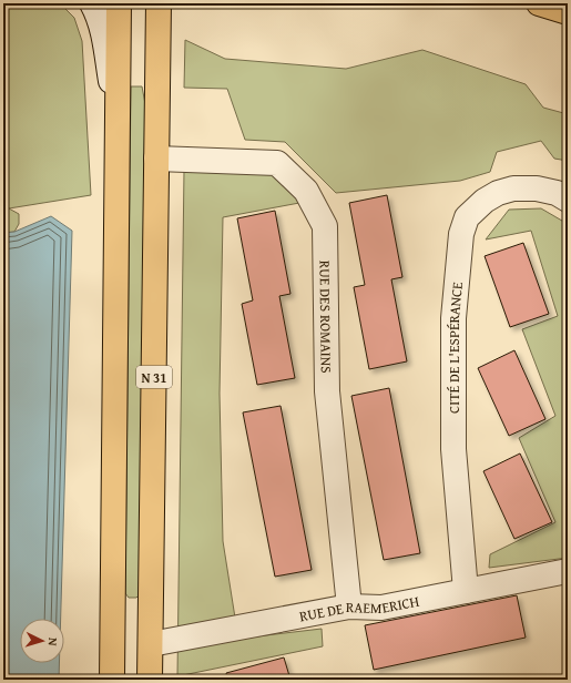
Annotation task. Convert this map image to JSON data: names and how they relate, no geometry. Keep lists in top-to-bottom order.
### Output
{
  "streets": {
    "main road": ["N 31"],
    "street": ["RUE DES ROMAINS", "CITÉ DE L'ESPÉRANCE", "RUE DE RAEMERICH"]
  },
  "crossings": [
    ["RUE DES ROMAINS", "N 31"],
    ["RUE DES ROMAINS", "RUE DE RAEMERICH"],
    ["CITÉ DE L'ESPÉRANCE", "RUE DE RAEMERICH"],
    ["N 31", "RUE DE RAEMERICH"]
  ],
  "north": "right"
}
